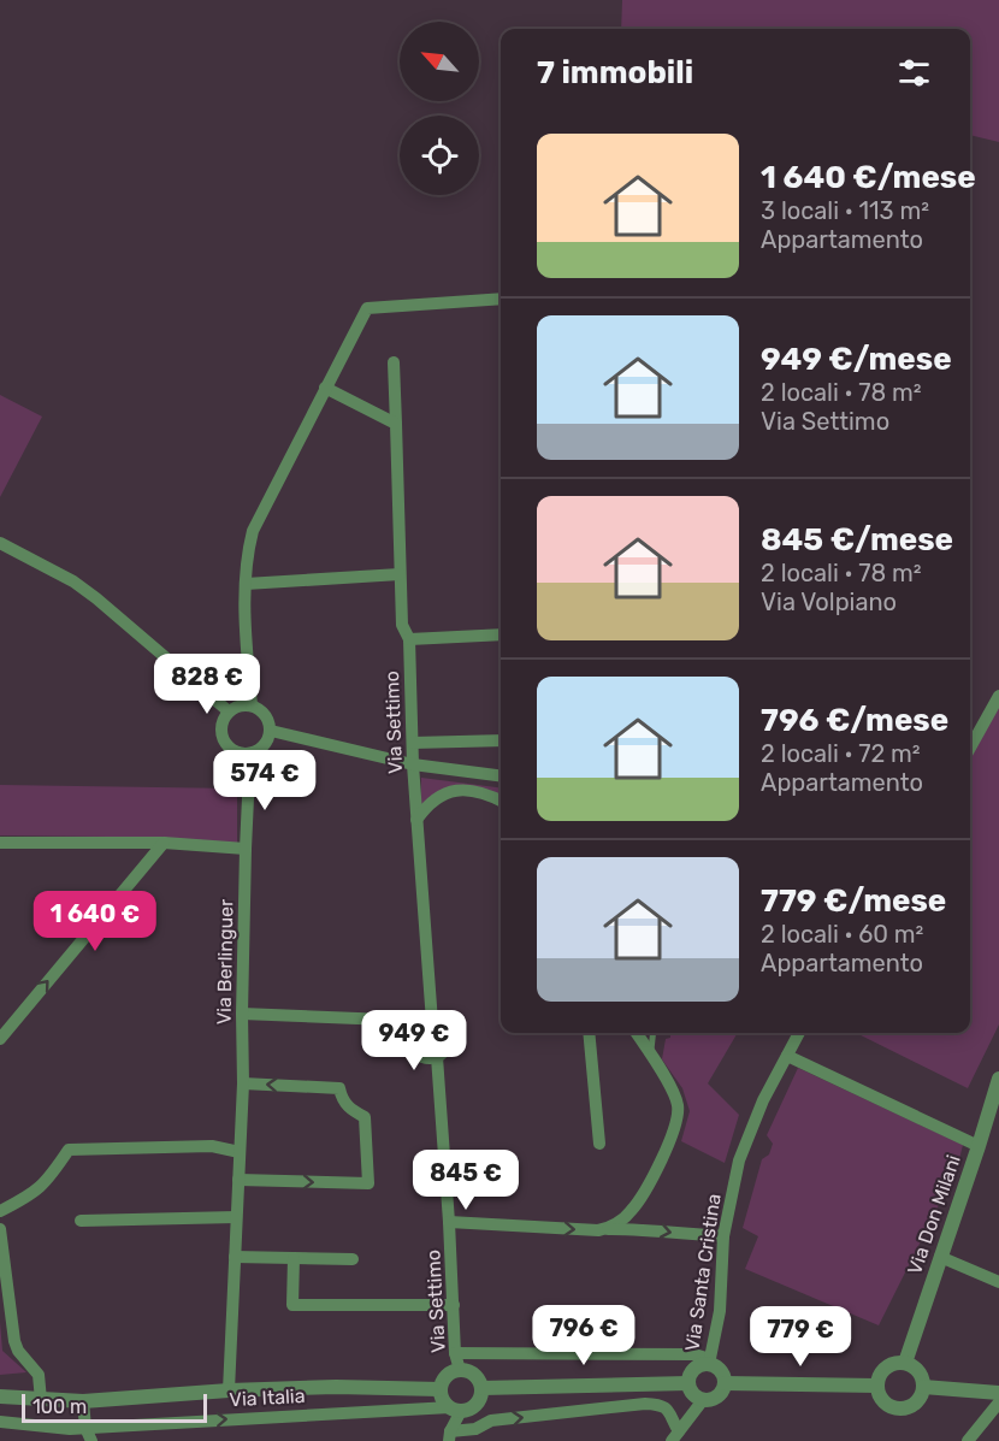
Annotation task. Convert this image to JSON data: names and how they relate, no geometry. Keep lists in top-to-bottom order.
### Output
{
  "streets": {
    "street": [
      "Via Settimo",
      "Via Berlinguer",
      "Via Don Milani",
      "Via Santa Cristina",
      "Via Italia"
    ]
  },
  "crossings": [
    ["Via Settimo", "Via Italia"],
    ["Via Berlinguer", "Via Italia"]
  ],
  "scale_bar": "100 m",
  "north": "top left",
  "page": {
    "heading": "7 immobili",
    "list": [
      {
        "name": "1 640 €/mese",
        "note": "3 locali · 113 m² · Appartamento"
      },
      {
        "name": "949 €/mese",
        "note": "2 locali · 78 m² · Via Settimo"
      },
      {
        "name": "845 €/mese",
        "note": "2 locali · 78 m² · Via Volpiano"
      },
      {
        "name": "796 €/mese",
        "note": "2 locali · 72 m² · Appartamento"
      },
      {
        "name": "779 €/mese",
        "note": "2 locali · 60 m² · Appartamento"
      }
    ],
    "price": [
      "828 €",
      "574 €",
      "1 640 €",
      "949 €",
      "845 €",
      "796 €",
      "779 €"
    ],
    "scale": "100 m"
  }
}
